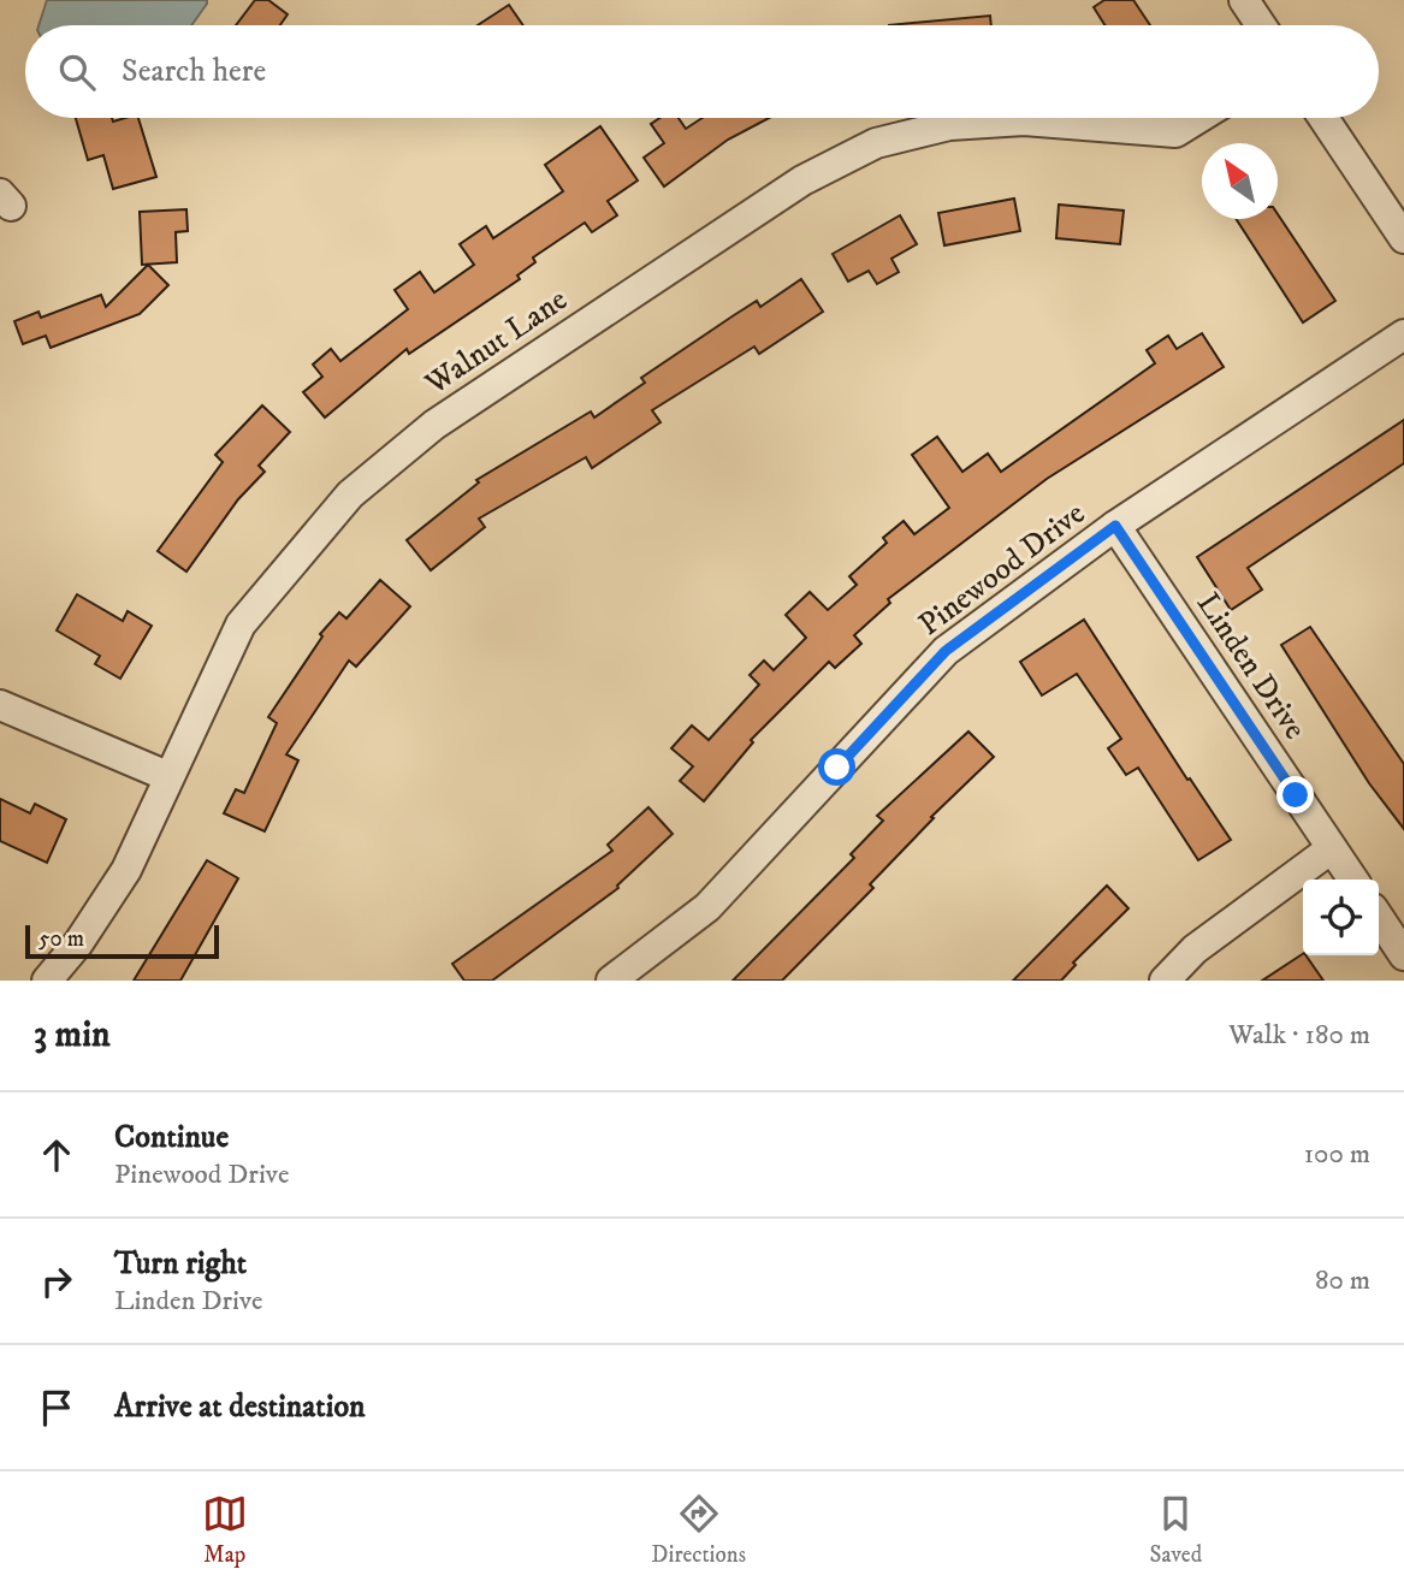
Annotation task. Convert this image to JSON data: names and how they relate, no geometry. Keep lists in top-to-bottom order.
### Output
{
  "streets": {
    "street": ["Walnut Lane", "Pinewood Drive", "Linden Drive"]
  },
  "crossings": [
    ["Pinewood Drive", "Linden Drive"]
  ],
  "scale_bar": "50 m",
  "north": "top left",
  "page": {
    "search": "Search here",
    "scale": "50 m",
    "heading": ["3 min", "Walk · 180 m"],
    "list": [
      ["Continue", "Pinewood Drive", "100 m"],
      ["Turn right", "Linden Drive", "80 m"],
      "Arrive at destination"
    ],
    "nav": ["Map", "Directions", "Saved"]
  }
}
